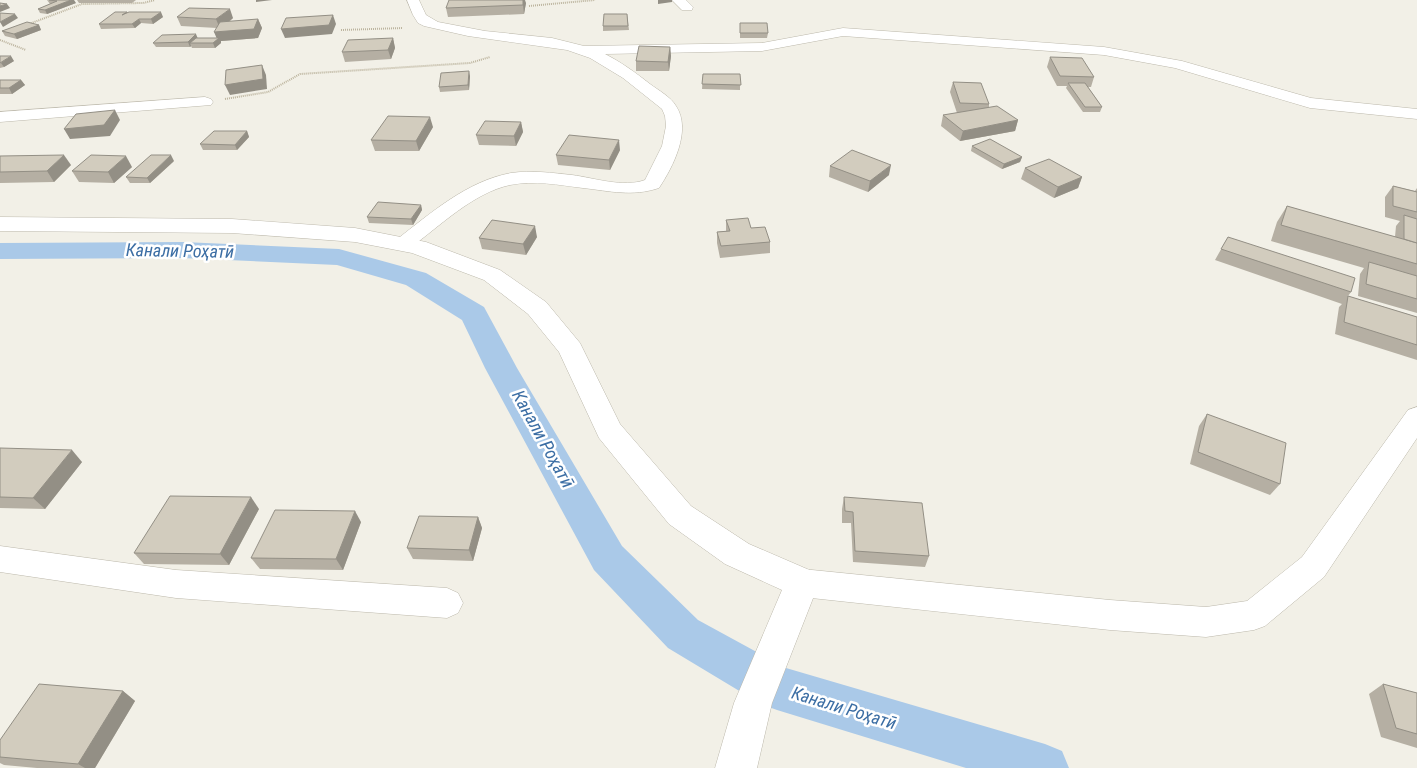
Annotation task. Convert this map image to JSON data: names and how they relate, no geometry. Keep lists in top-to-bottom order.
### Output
{
  "water": ["Канали Роҳатӣ"]
}
